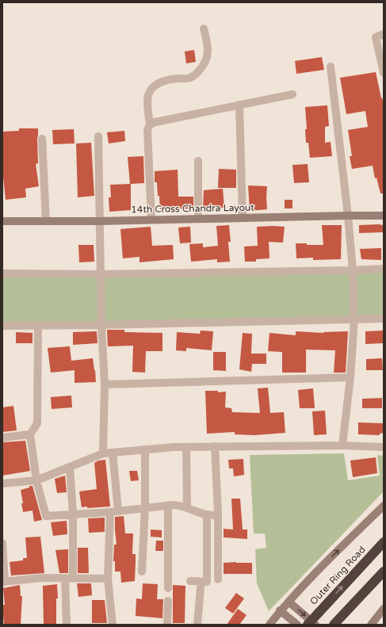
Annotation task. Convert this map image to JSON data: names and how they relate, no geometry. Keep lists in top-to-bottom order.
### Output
{
  "streets": {
    "highway": ["Outer Ring Road"],
    "street": ["14th Cross Chandra Layout"]
  }
}
